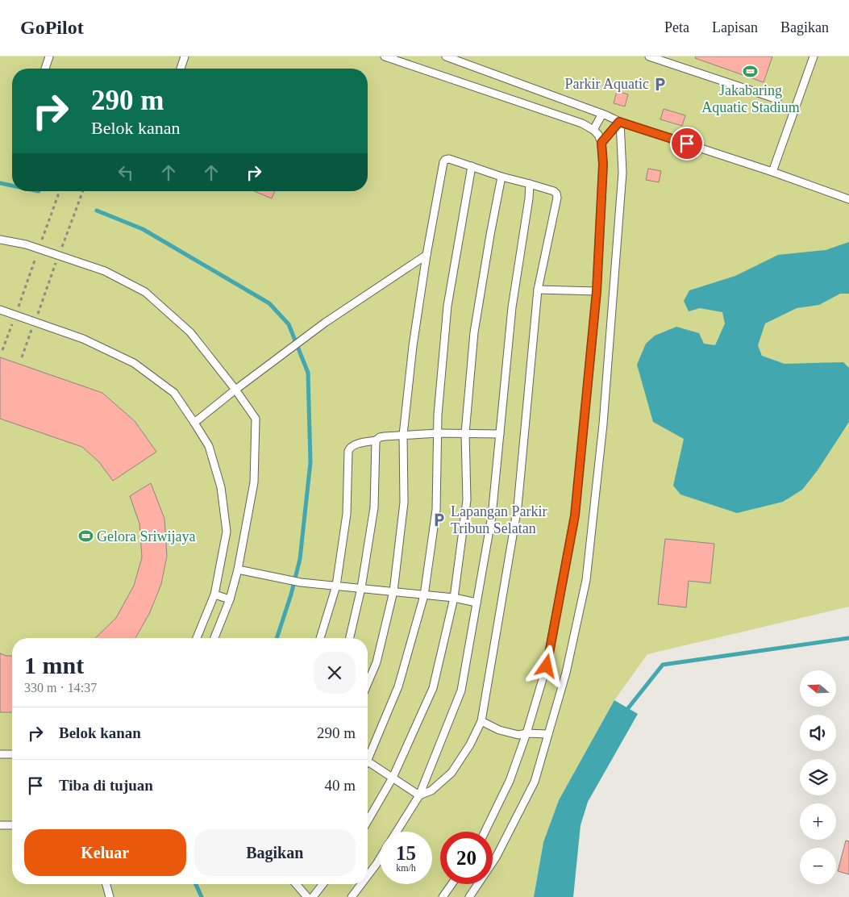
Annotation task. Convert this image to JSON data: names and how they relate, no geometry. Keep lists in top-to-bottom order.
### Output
{
  "places": {
    "sports": ["Jakabaring Aquatic Stadium", "Gelora Sriwijaya"],
    "parking": ["Parkir Aquatic", "Lapangan Parkir Tribun Selatan"]
  },
  "north": "left",
  "page": {
    "header": "GoPilot",
    "nav": ["Peta", "Lapisan", "Bagikan"],
    "turn": ["290 m", "Belok kanan"],
    "heading": ["1 mnt", "330 m · 14:37"],
    "map_buttons": ["+", "−"],
    "list": [
      {
        "name": "Belok kanan",
        "value": "290 m"
      },
      {
        "name": "Tiba di tujuan",
        "value": "40 m"
      }
    ],
    "buttons": ["Keluar", "Bagikan"],
    "speed": "15 km/h",
    "limit": "20"
  }
}
